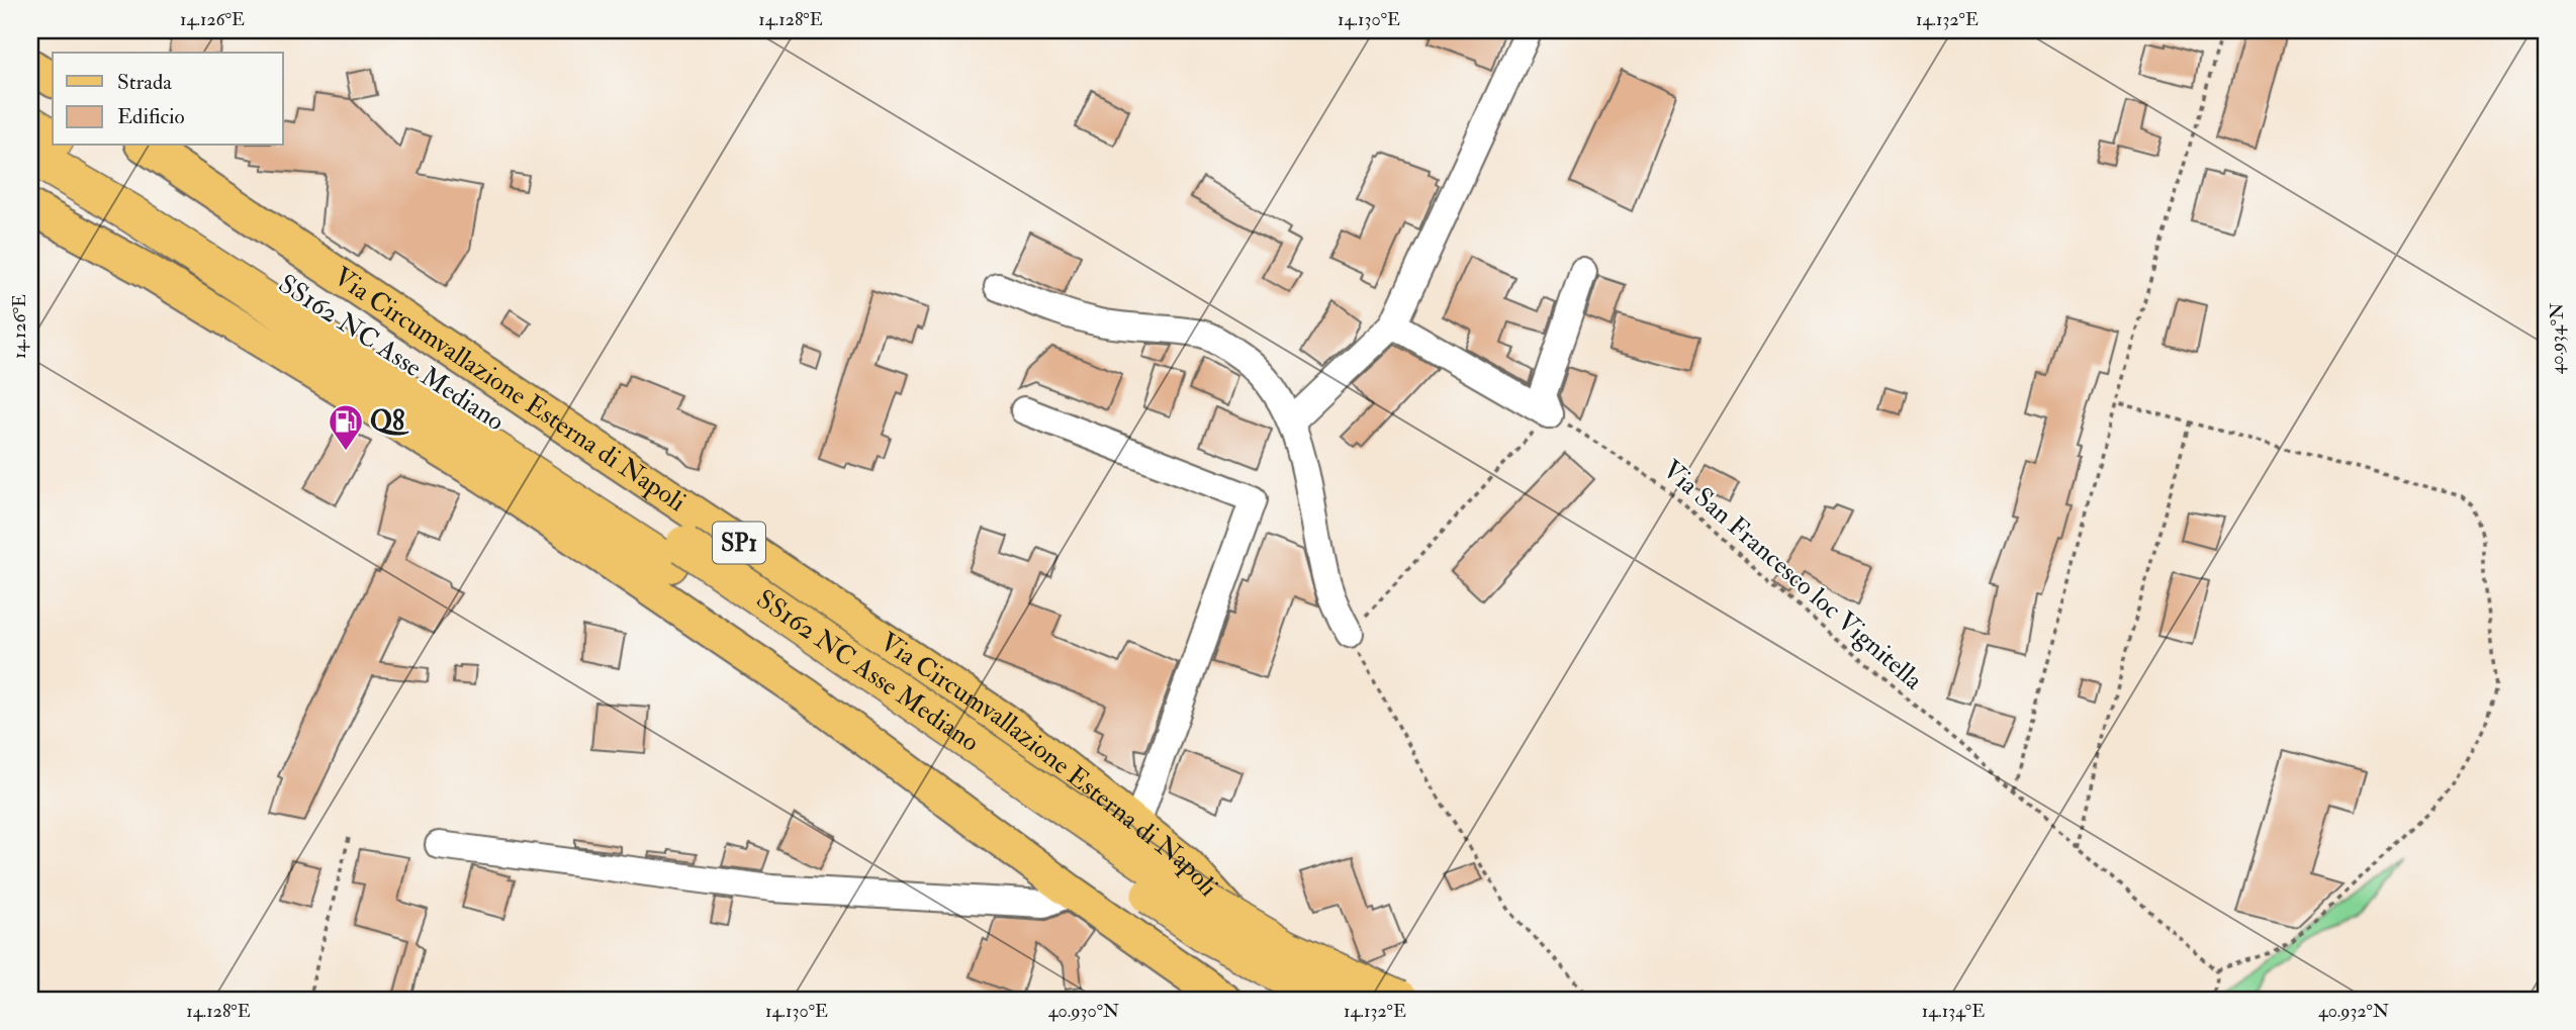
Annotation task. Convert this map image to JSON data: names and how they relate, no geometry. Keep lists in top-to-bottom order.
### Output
{
  "streets": {
    "highway": ["SS162 NC Asse Mediano"],
    "main road": ["Via Circumvallazione Esterna di Napoli", "SP1"],
    "path": ["Via San Francesco loc Vignitella"]
  },
  "places": {
    "fuel station": ["Q8"]
  },
  "legend": ["Strada", "Edificio"],
  "coordinates": [
    "14.126°E",
    "14.128°E",
    "14.130°E",
    "14.132°E",
    "40.934°N",
    "40.930°N",
    "14.134°E",
    "40.932°N"
  ]
}
